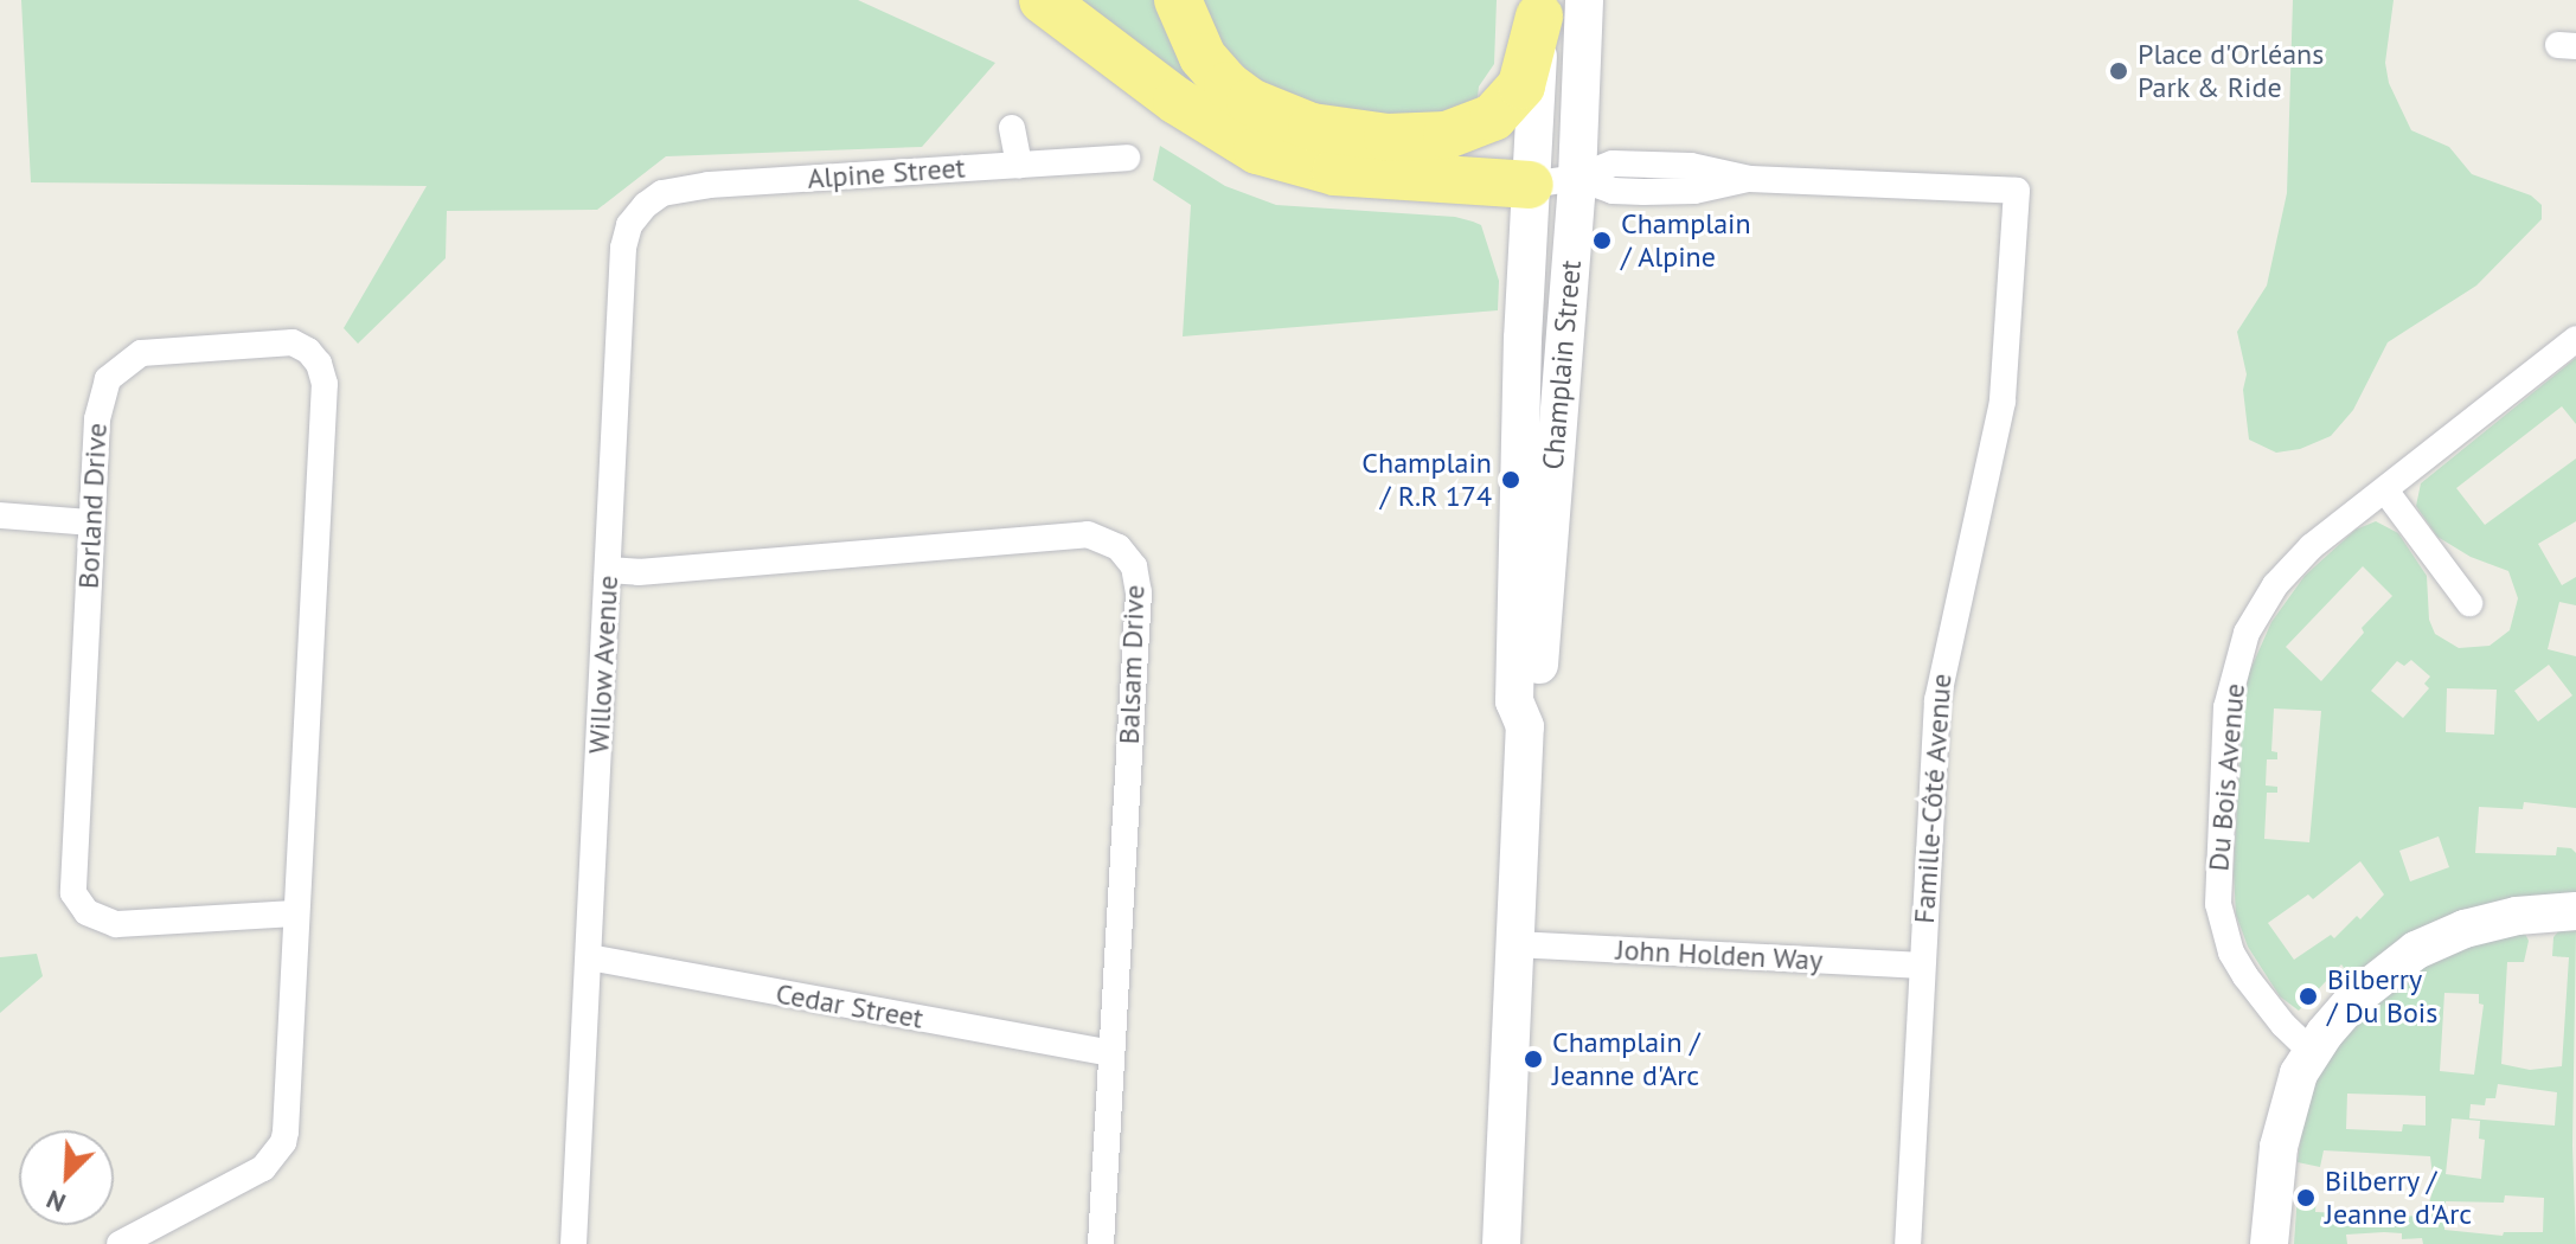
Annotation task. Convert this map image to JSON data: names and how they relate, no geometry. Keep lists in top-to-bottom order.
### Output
{
  "streets": {
    "main road": ["Champlain Street"],
    "street": [
      "Alpine Street",
      "Borland Drive",
      "Willow Avenue",
      "Balsam Drive",
      "Du Bois Avenue",
      "Famille-Côté Avenue",
      "John Holden Way",
      "Cedar Street"
    ]
  },
  "crossings": [
    ["Alpine Street", "Willow Avenue"],
    ["Champlain Street", "Famille-Côté Avenue"],
    ["Champlain Street", "John Holden Way"],
    ["Willow Avenue", "Balsam Drive"],
    ["Willow Avenue", "Cedar Street"],
    ["Balsam Drive", "Cedar Street"],
    ["Famille-Côté Avenue", "John Holden Way"]
  ],
  "places": [
    "Place d'Orléans Park & Ride",
    "Champlain / Alpine",
    "Champlain / R.R 174",
    "Bilberry / Du Bois",
    "Champlain / Jeanne d'Arc",
    "Bilberry / Jeanne d'Arc"
  ],
  "north": "bottom left"
}
